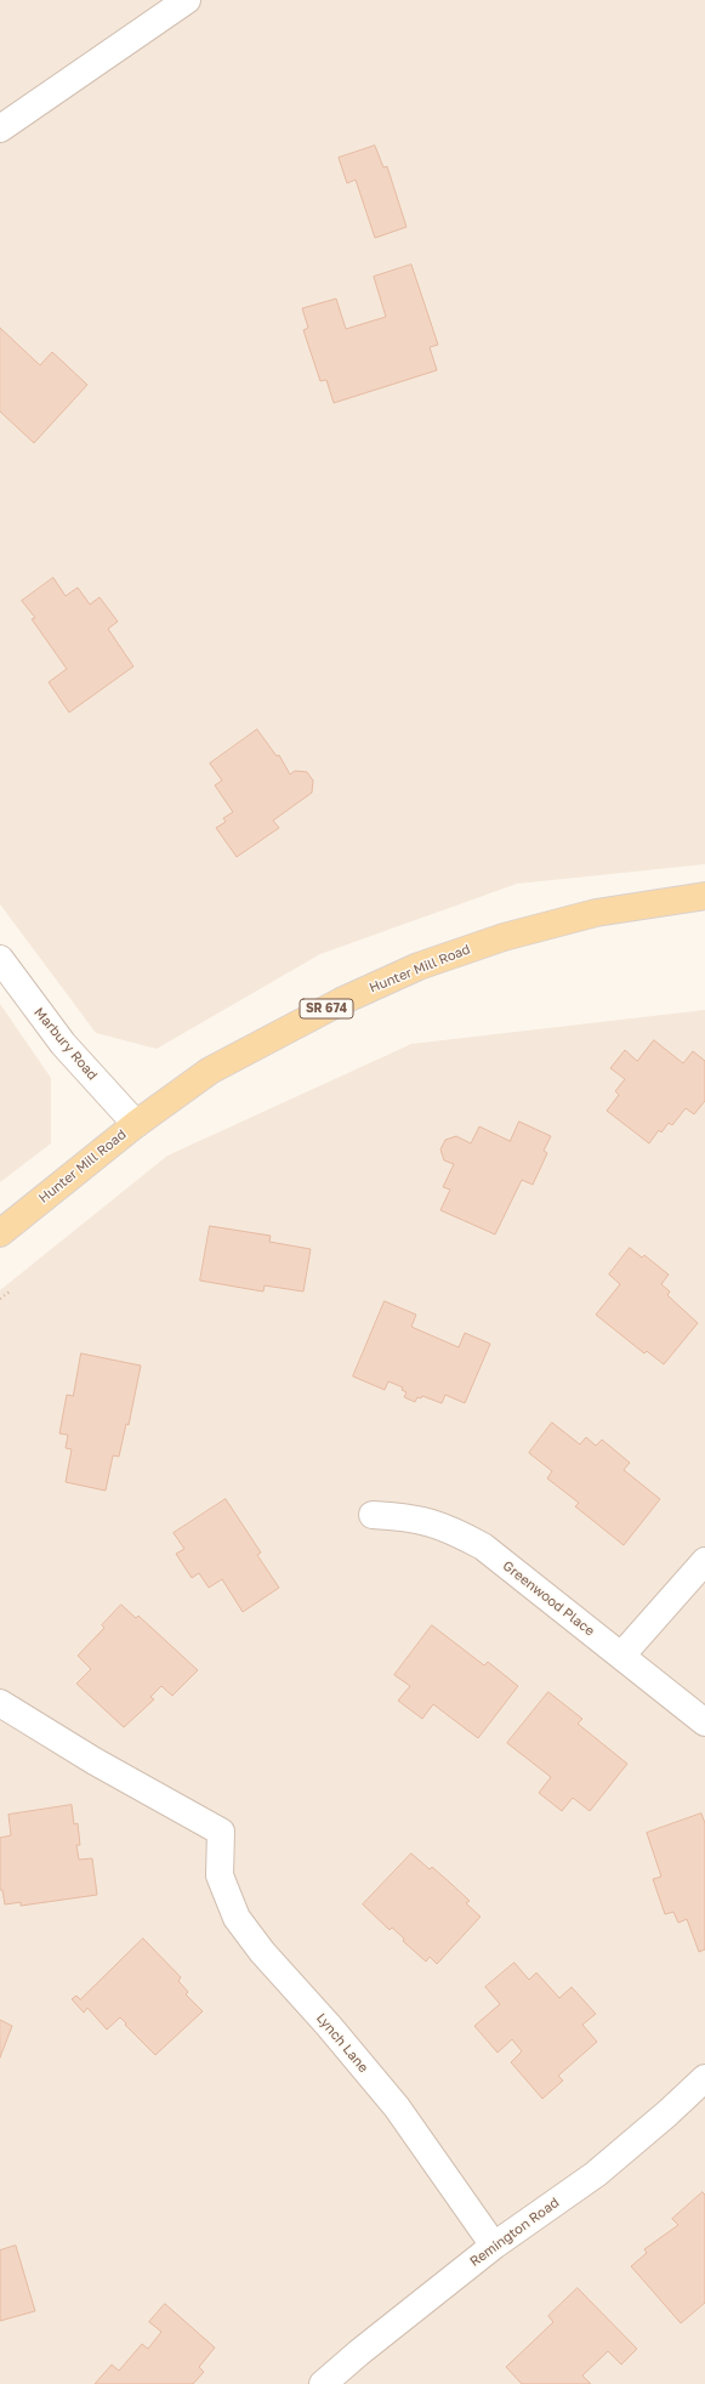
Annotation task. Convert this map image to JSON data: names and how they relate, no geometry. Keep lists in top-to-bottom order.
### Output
{
  "streets": {
    "main road": ["Hunter Mill Road", "SR 674"],
    "street": [
      "Marbury Road",
      "Greenwood Place",
      "Lynch Lane",
      "Remington Road"
    ]
  },
  "crossings": [
    ["Hunter Mill Road", "Marbury Road"],
    ["Lynch Lane", "Remington Road"]
  ]
}
